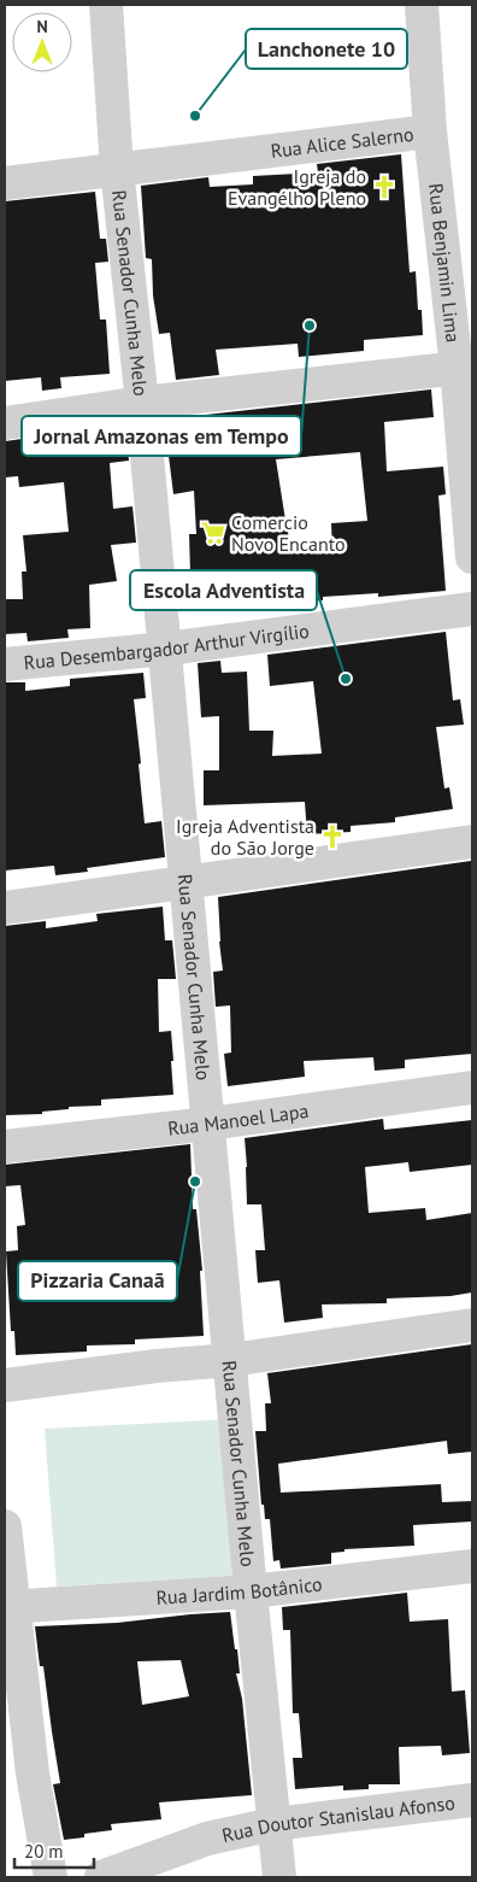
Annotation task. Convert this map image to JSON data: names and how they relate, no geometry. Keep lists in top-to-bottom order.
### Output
{
  "streets": {
    "street": [
      "Rua Alice Salerno",
      "Rua Benjamin Lima",
      "Rua Senador Cunha Melo",
      "Rua Desembargador Arthur Virgílio",
      "Rua Manoel Lapa",
      "Rua Jardim Botânico",
      "Rua Doutor Stanislau Afonso"
    ]
  },
  "crossings": [
    ["Rua Alice Salerno", "Rua Benjamin Lima"],
    ["Rua Alice Salerno", "Rua Senador Cunha Melo"],
    ["Rua Senador Cunha Melo", "Rua Desembargador Arthur Virgílio"],
    ["Rua Senador Cunha Melo", "Rua Manoel Lapa"],
    ["Rua Senador Cunha Melo", "Rua Jardim Botânico"],
    ["Rua Senador Cunha Melo", "Rua Doutor Stanislau Afonso"]
  ],
  "places": {
    "other": [
      "Lanchonete 10",
      "Jornal Amazonas em Tempo",
      "Escola Adventista",
      "Pizzaria Canaã"
    ],
    "church": ["Igreja do Evangélho Pleno", "Igreja Adventista do São Jorge"],
    "supermarket": ["Comercio Novo Encanto"]
  },
  "scale_bar": "20 m",
  "north": "top"
}
